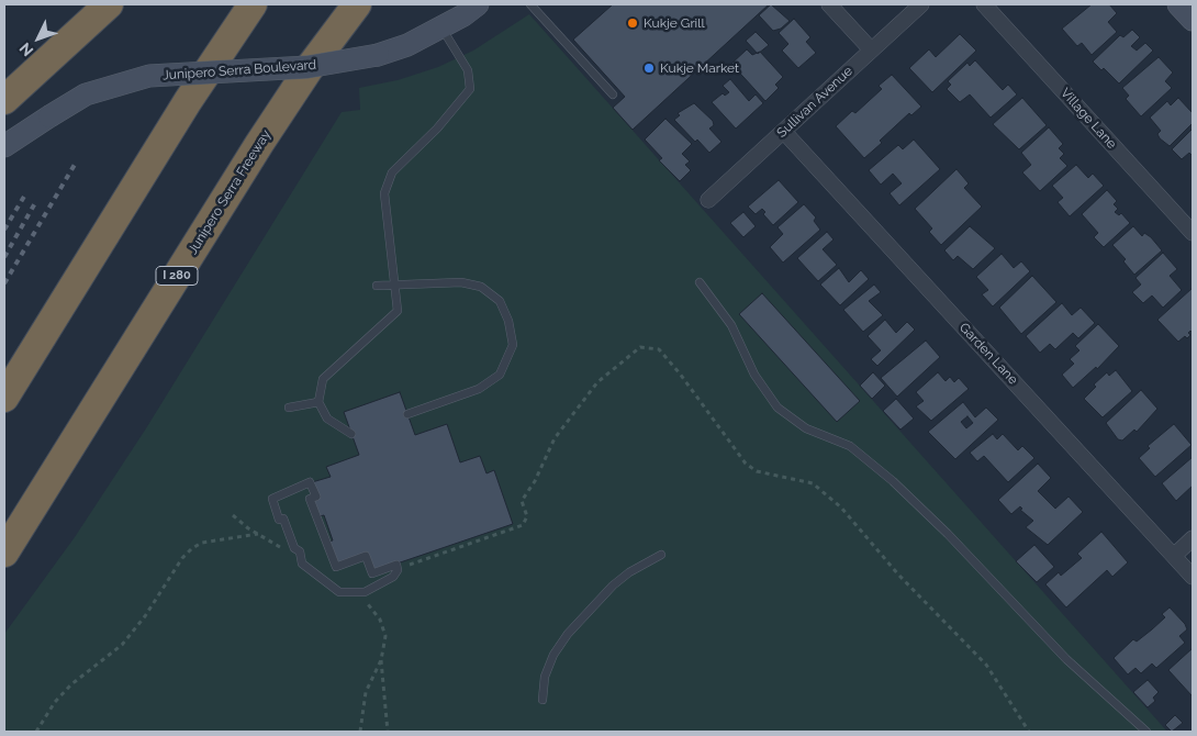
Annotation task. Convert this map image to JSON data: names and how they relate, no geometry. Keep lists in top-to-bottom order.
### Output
{
  "streets": {
    "highway": ["Junipero Serra Freeway", "I 280"],
    "main road": ["Junipero Serra Boulevard"],
    "street": ["Sullivan Avenue", "Village Lane", "Garden Lane"]
  },
  "crossings": [
    ["Sullivan Avenue", "Garden Lane"]
  ],
  "places": ["Kukje Grill", "Kukje Market"],
  "north": "bottom left"
}
